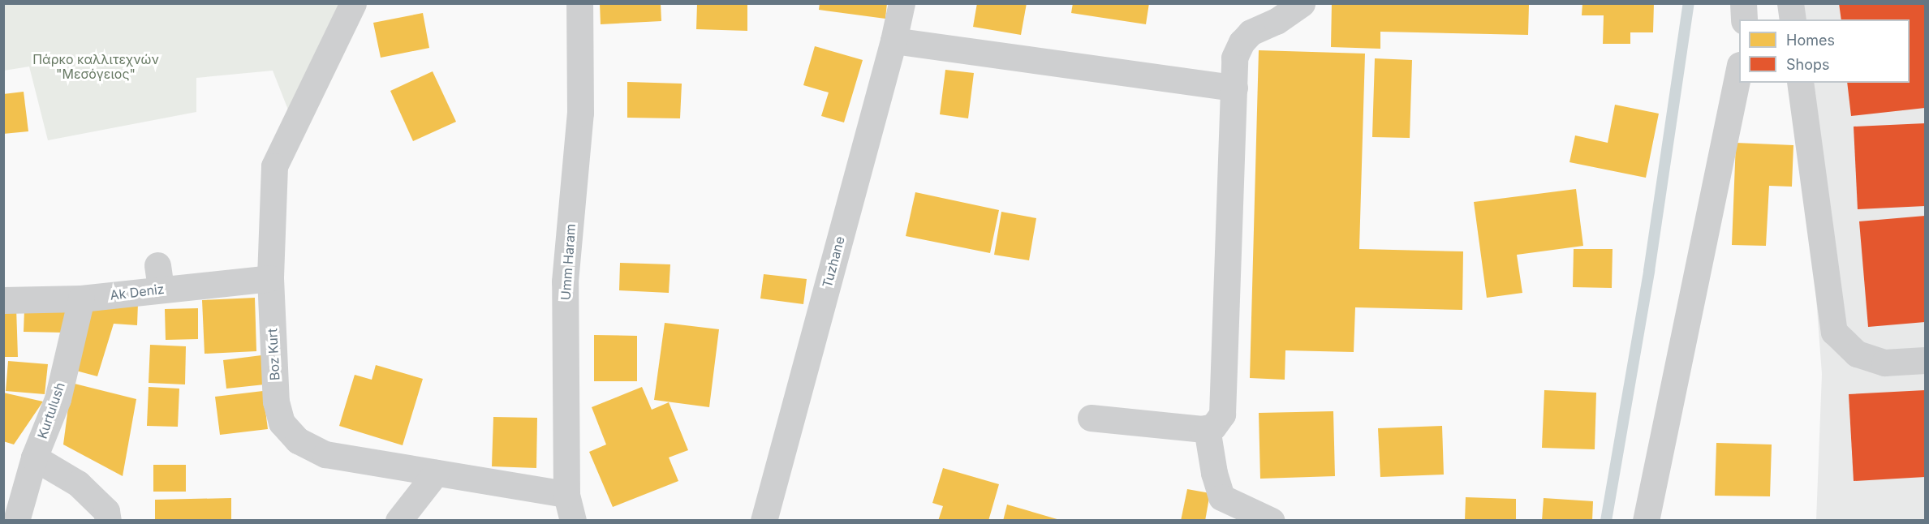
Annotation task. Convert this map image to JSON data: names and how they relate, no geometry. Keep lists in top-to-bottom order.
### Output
{
  "streets": {
    "street": [
      "Umm Haram",
      "Tuzhane",
      "Ak Deniz",
      "Boz Kurt",
      "Kurtulush"
    ]
  },
  "crossings": [
    ["Umm Haram", "Boz Kurt"],
    ["Ak Deniz", "Boz Kurt"],
    ["Ak Deniz", "Kurtulush"]
  ],
  "parks": ["Πάρκο καλλιτεχνών \"Μεσόγειος\""],
  "legend": ["Homes", "Shops"]
}
